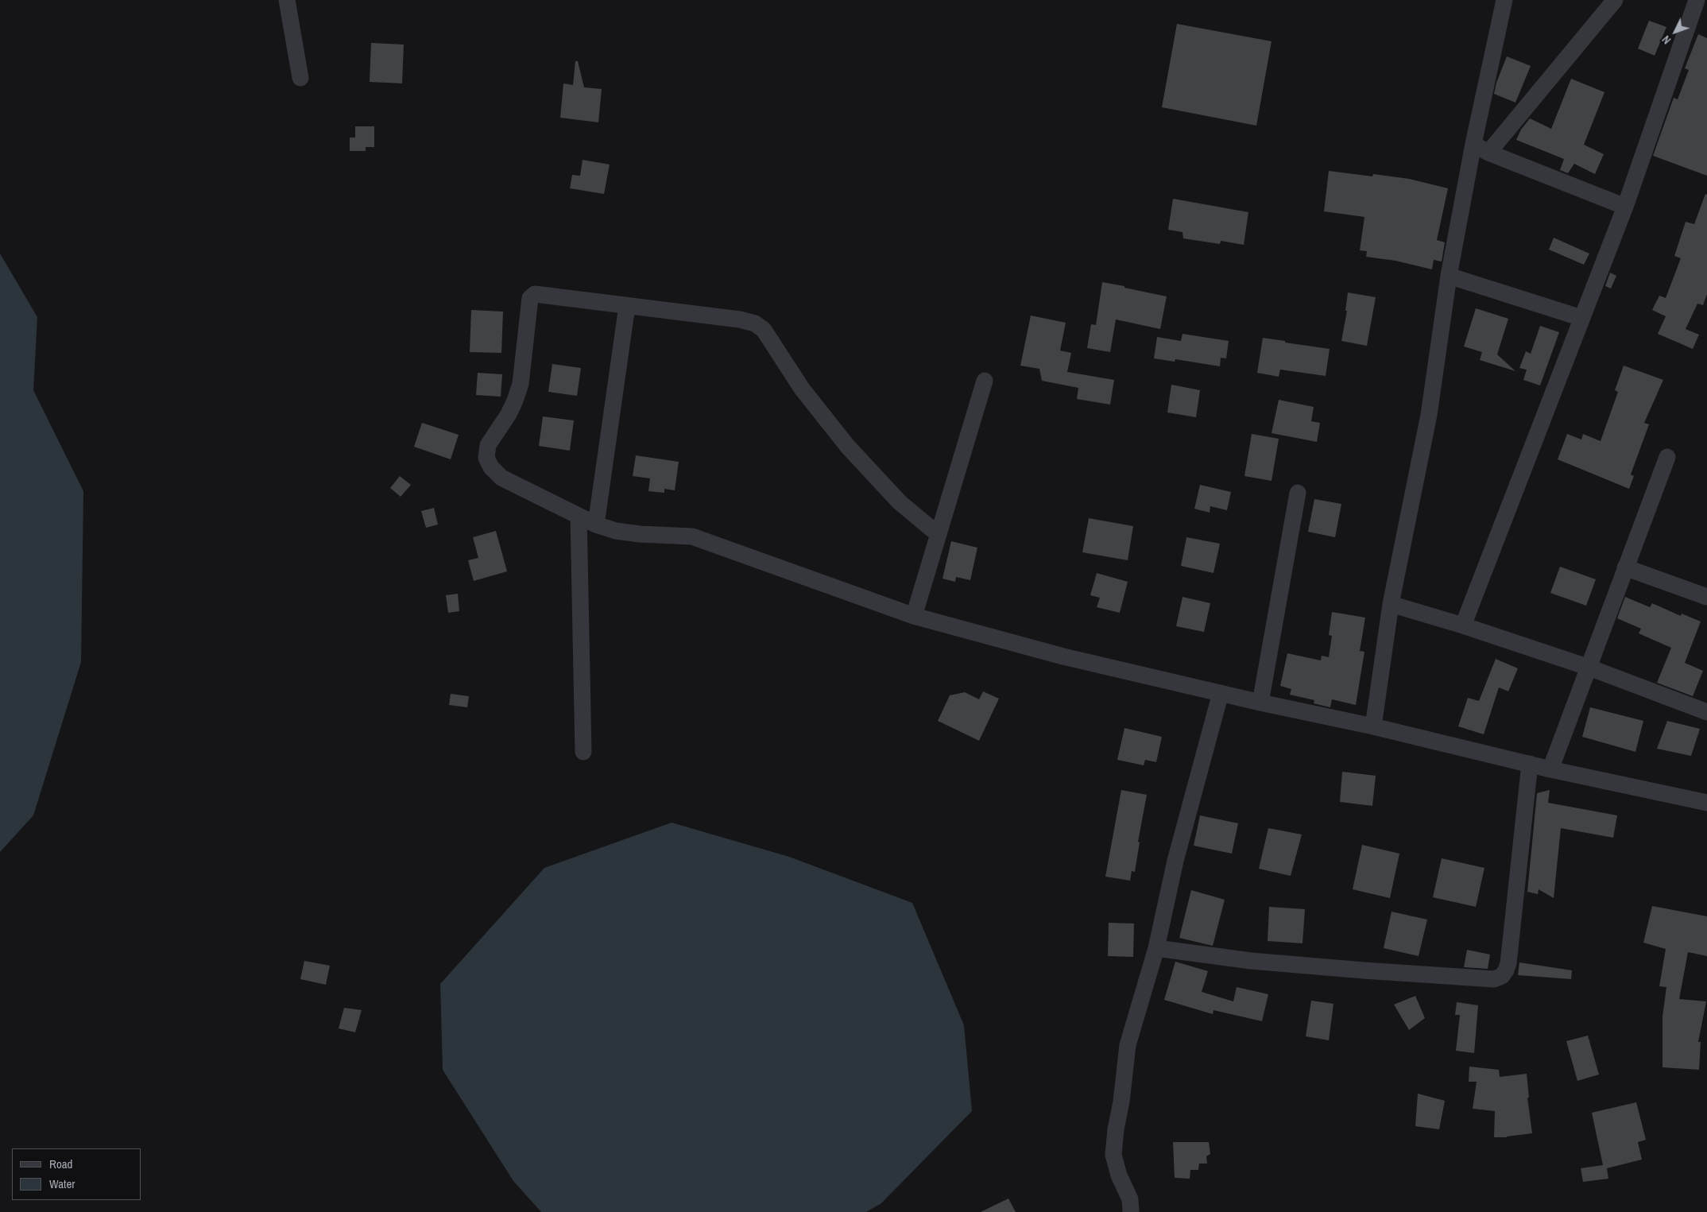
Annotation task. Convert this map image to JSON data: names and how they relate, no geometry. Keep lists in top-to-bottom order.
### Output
{
  "legend": ["Road", "Water"],
  "north": "bottom left"
}
